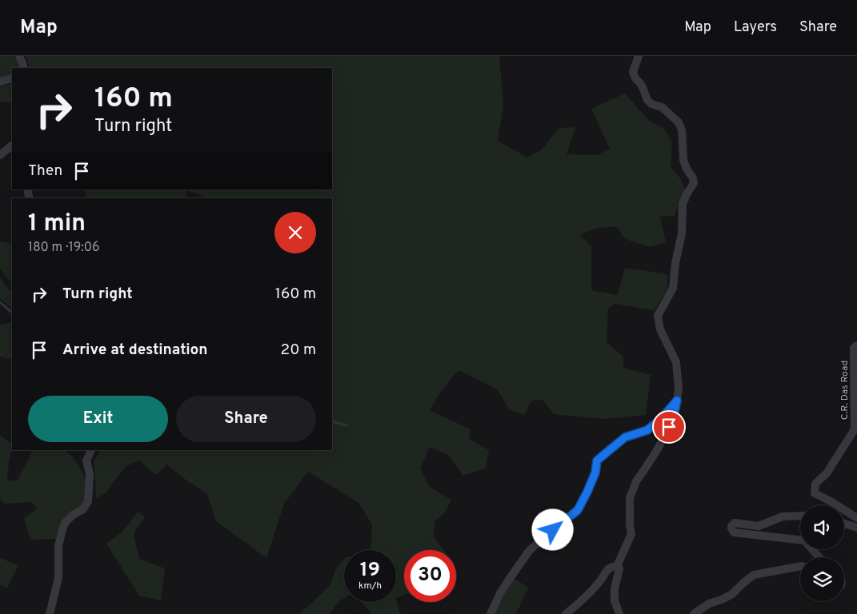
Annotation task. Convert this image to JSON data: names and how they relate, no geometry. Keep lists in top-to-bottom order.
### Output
{
  "streets": {
    "street": ["C.R. Das Road"]
  },
  "page": {
    "header": "Map",
    "nav": ["Map", "Layers", "Share"],
    "turn": ["160 m", "Turn right"],
    "then": "Then",
    "heading": ["1 min", "180 m · 19:06"],
    "list": [
      {
        "name": "Turn right",
        "value": "160 m"
      },
      {
        "name": "Arrive at destination",
        "value": "20 m"
      }
    ],
    "buttons": ["Exit", "Share"],
    "speed": "19 km/h",
    "limit": "30"
  }
}
